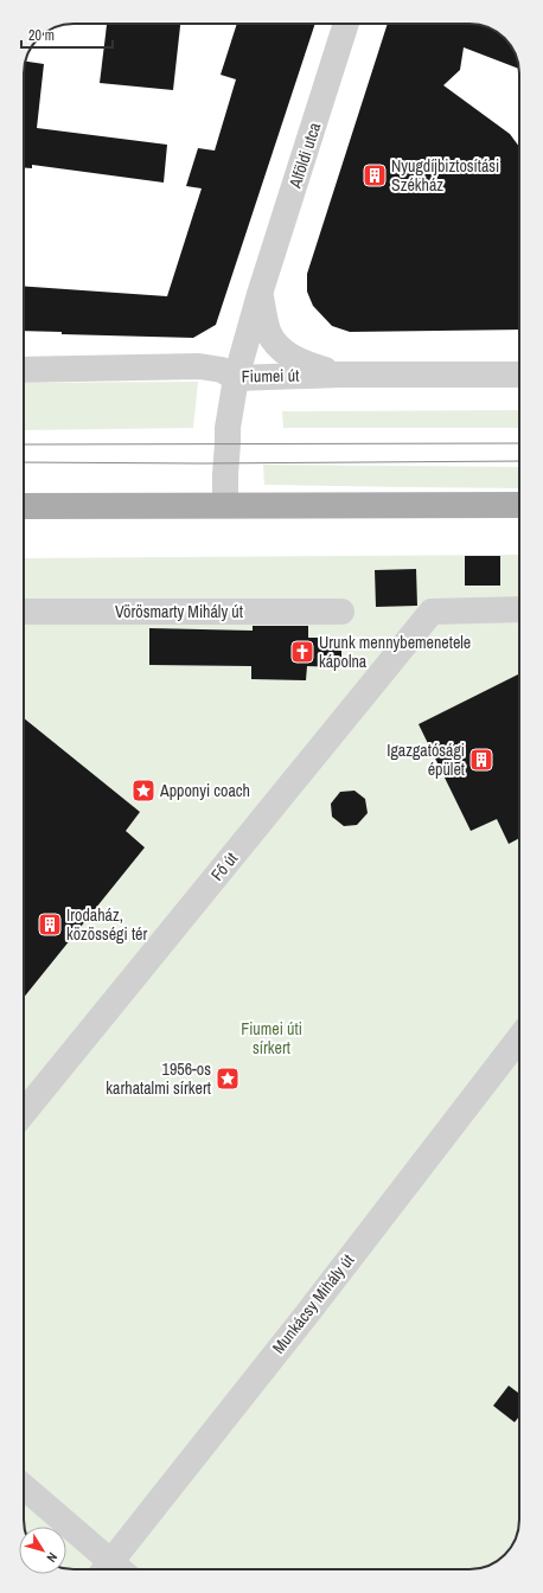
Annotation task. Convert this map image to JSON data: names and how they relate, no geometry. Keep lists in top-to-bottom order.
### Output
{
  "streets": {
    "street": [
      "Alföldi utca",
      "Fiumei út",
      "Vörösmarty Mihály út",
      "Fő út",
      "Munkácsy Mihály út"
    ]
  },
  "crossings": [
    ["Alföldi utca", "Fiumei út"]
  ],
  "parks": ["Fiumei úti sírkert"],
  "places": {
    "building": ["Nyugdíjbiztosítási Székház", "Igazgatósági épület", "Irodaház, közösségi tér"],
    "church": ["Urunk mennybemenetele kápolna"],
    "place": ["Apponyi coach", "1956-os karhatalmi sírkert"]
  },
  "scale_bar": "20 m",
  "north": "bottom right"
}
